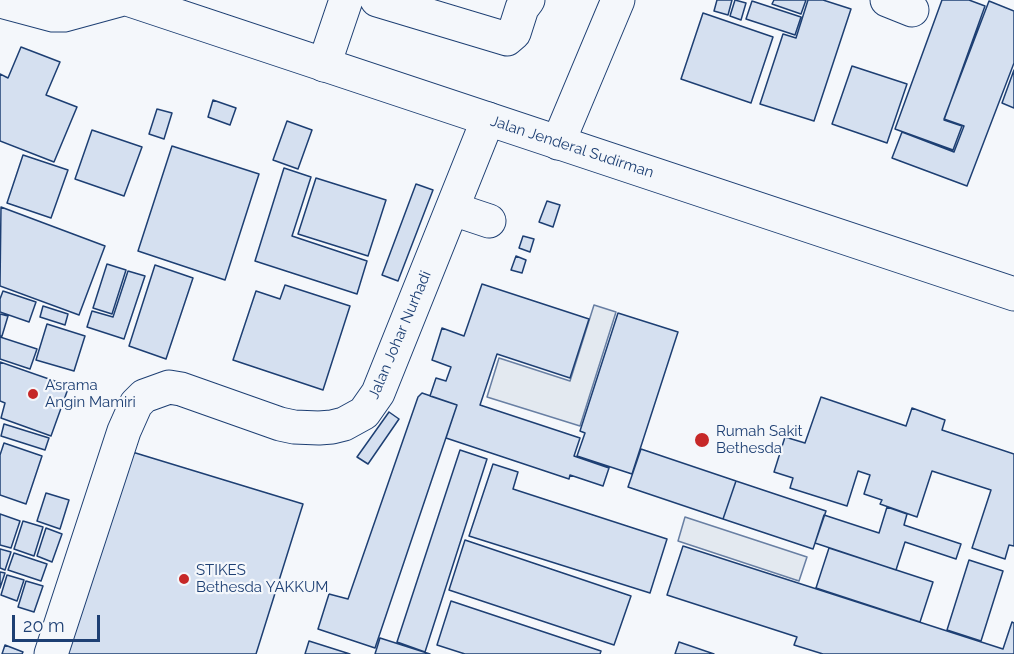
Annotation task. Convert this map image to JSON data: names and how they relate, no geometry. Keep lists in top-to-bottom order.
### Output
{
  "streets": {
    "main road": ["Jalan Jenderal Sudirman", "Jalan Johar Nurhadi"]
  },
  "crossings": [
    ["Jalan Jenderal Sudirman", "Jalan Johar Nurhadi"]
  ],
  "places": ["Asrama Angin Mamiri", "Rumah Sakit Bethesda", "STIKES Bethesda YAKKUM"],
  "scale_bar": "20 m"
}
